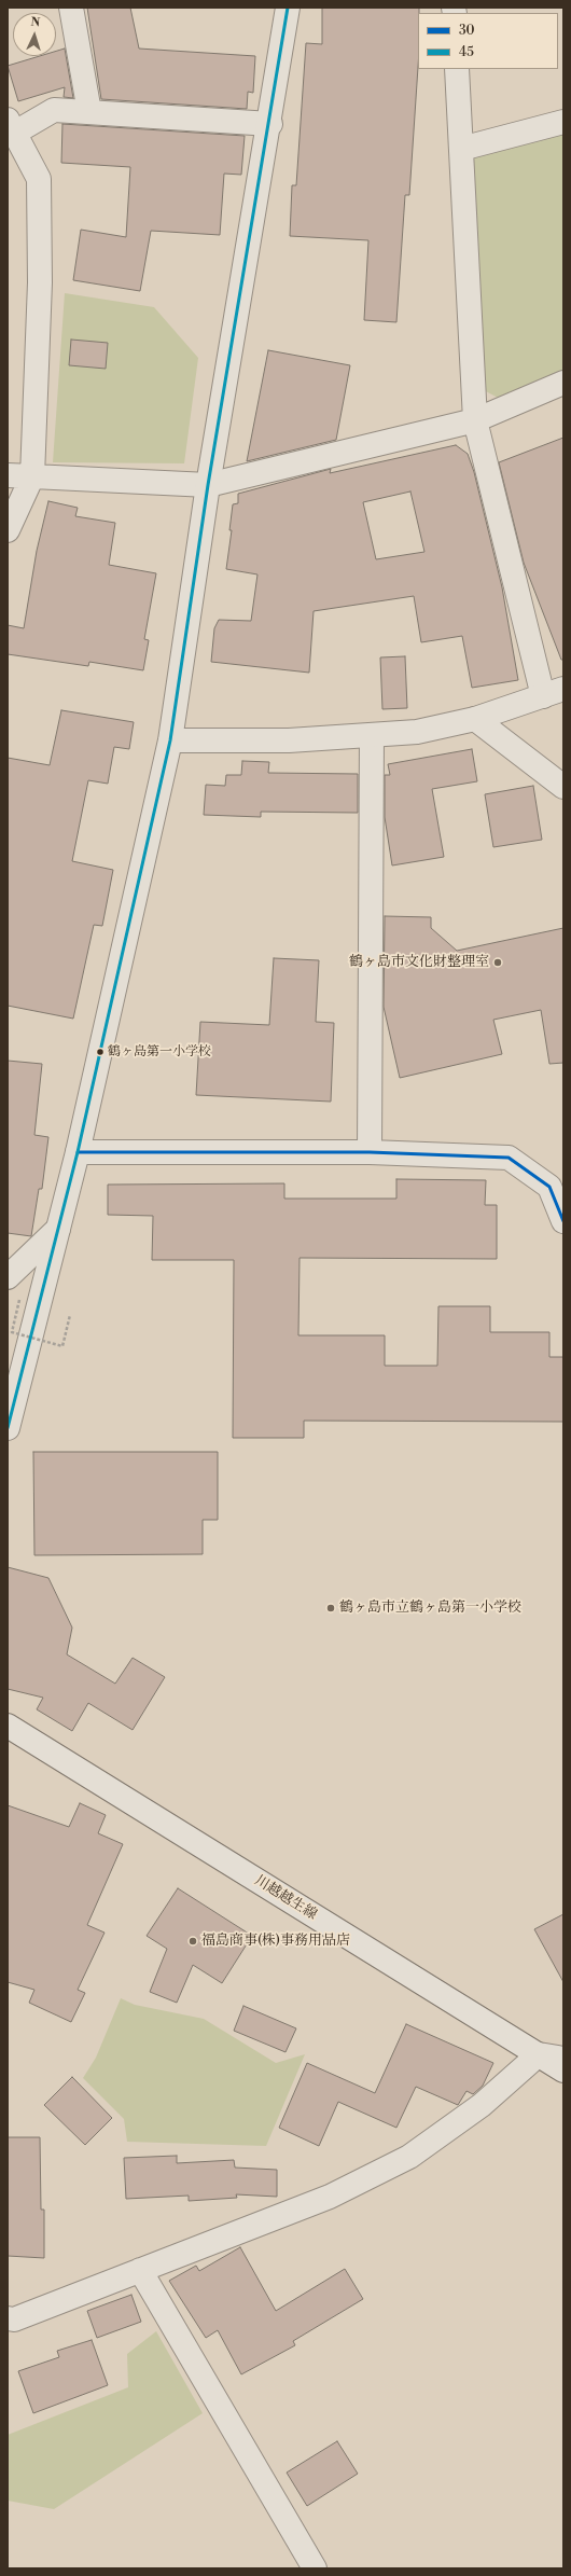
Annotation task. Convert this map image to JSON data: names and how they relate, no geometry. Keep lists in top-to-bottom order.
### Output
{
  "streets": {
    "street": ["川越越生線"]
  },
  "places": [
    "鶴ヶ島市文化財整理室",
    "鶴ヶ島第一小学校",
    "鶴ヶ島市立鶴ヶ島第一小学校",
    "福島商事(株)事務用品店"
  ],
  "lines": ["transit line 45", "transit line 30"],
  "legend": ["30", "45"],
  "north": "top"
}
